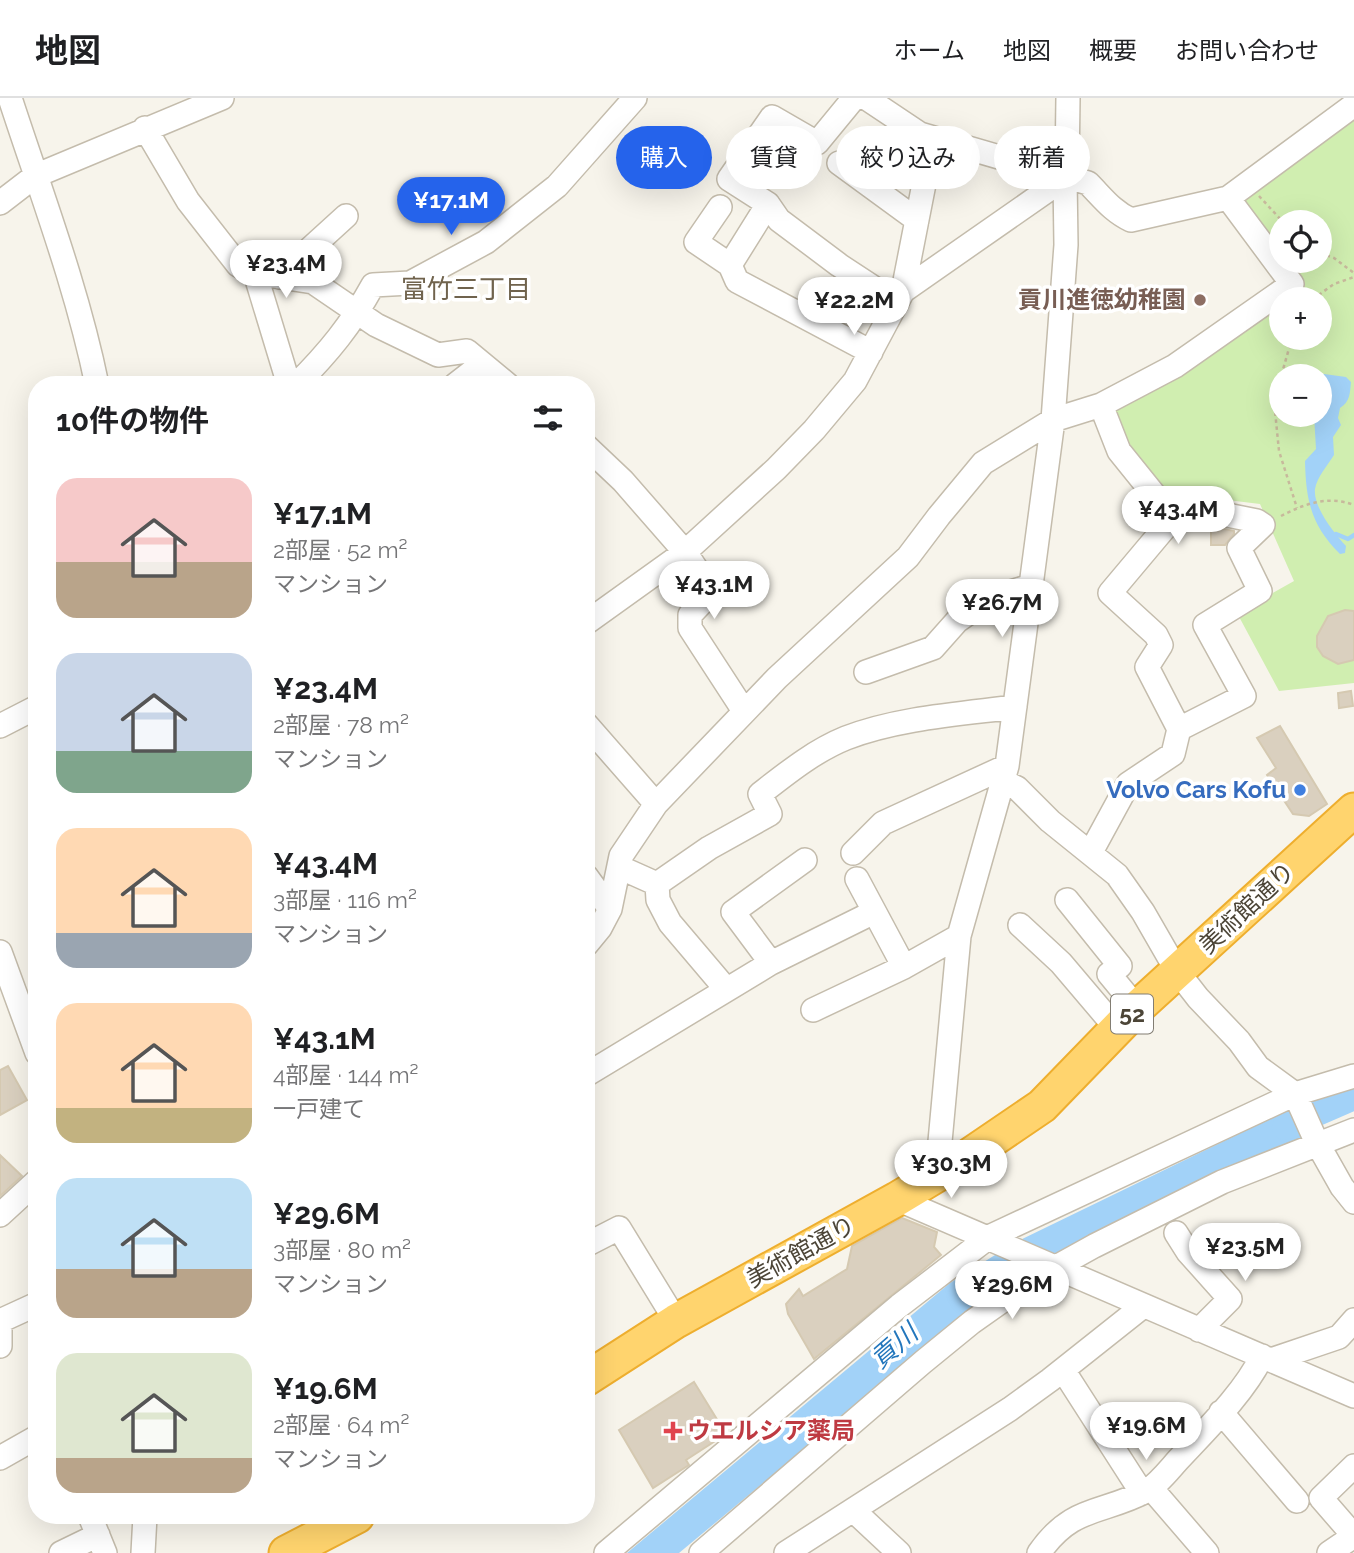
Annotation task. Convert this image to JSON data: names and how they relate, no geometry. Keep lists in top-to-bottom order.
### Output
{
  "streets": {
    "highway": ["美術館通り", "52"]
  },
  "districts": ["富竹三丁目"],
  "water": ["貢川"],
  "places": {
    "other": ["貢川進徳幼稚園", "Volvo Cars Kofu"],
    "health": ["ウエルシア薬局"]
  },
  "page": {
    "header": "地図",
    "nav": [
      "ホーム",
      "地図",
      "概要",
      "お問い合わせ"
    ],
    "chip": [
      "購入",
      "賃貸",
      "絞り込み",
      "新着"
    ],
    "price": [
      "¥17.1M",
      "¥23.4M",
      "¥22.2M",
      "¥43.4M",
      "¥43.1M",
      "¥26.7M",
      "¥30.3M",
      "¥23.5M",
      "¥29.6M",
      "¥19.6M"
    ],
    "map_buttons": ["+", "−"],
    "heading": "10件の物件",
    "list": [
      {
        "name": "¥17.1M",
        "note": "2部屋 · 52 m² · マンション"
      },
      {
        "name": "¥23.4M",
        "note": "2部屋 · 78 m² · マンション"
      },
      {
        "name": "¥43.4M",
        "note": "3部屋 · 116 m² · マンション"
      },
      {
        "name": "¥43.1M",
        "note": "4部屋 · 144 m² · 一戸建て"
      },
      {
        "name": "¥29.6M",
        "note": "3部屋 · 80 m² · マンション"
      },
      {
        "name": "¥19.6M",
        "note": "2部屋 · 64 m² · マンション"
      }
    ]
  }
}
